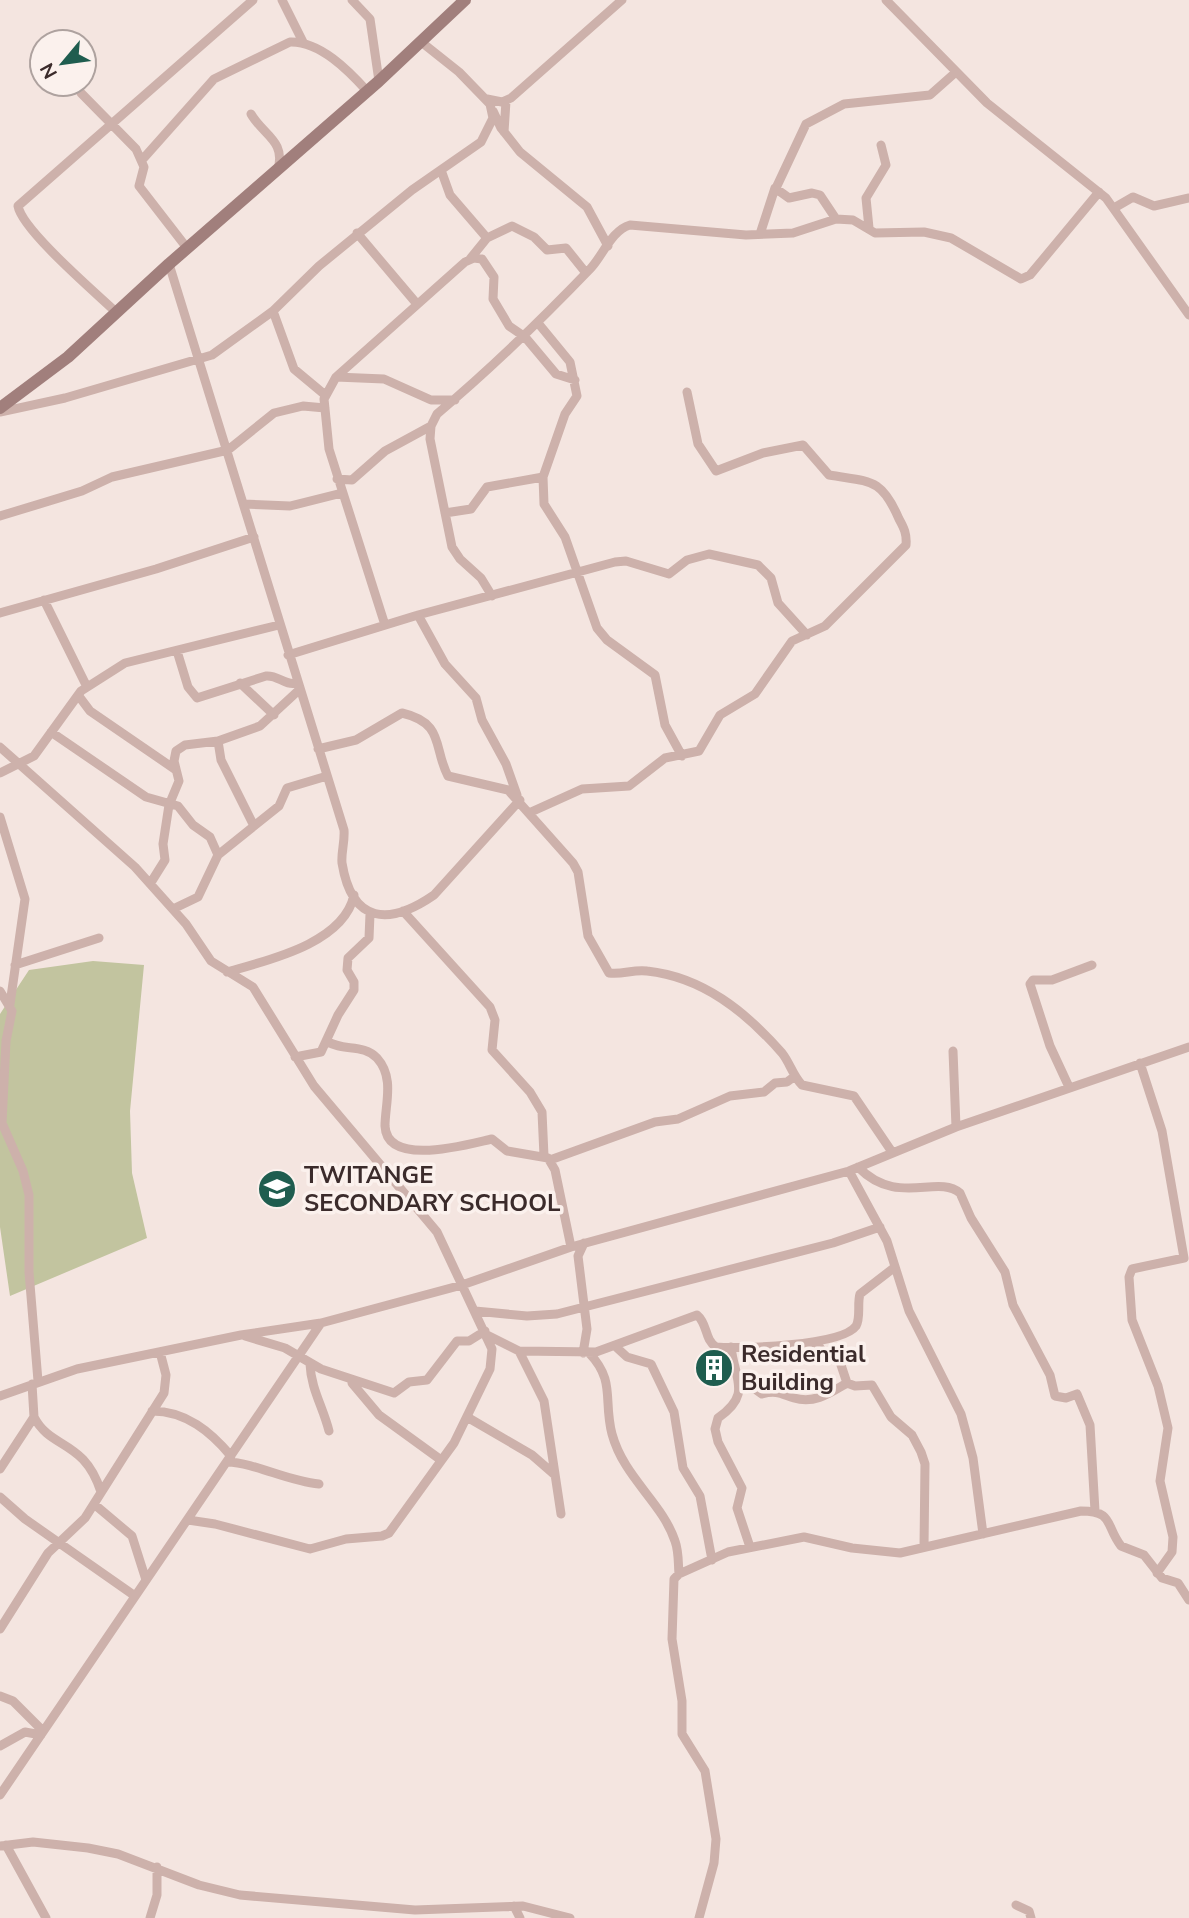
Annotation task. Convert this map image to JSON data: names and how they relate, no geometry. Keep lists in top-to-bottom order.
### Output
{
  "places": {
    "school or university": ["TWITANGE SECONDARY SCHOOL"],
    "building": ["Residential Building"]
  },
  "north": "bottom left"
}
